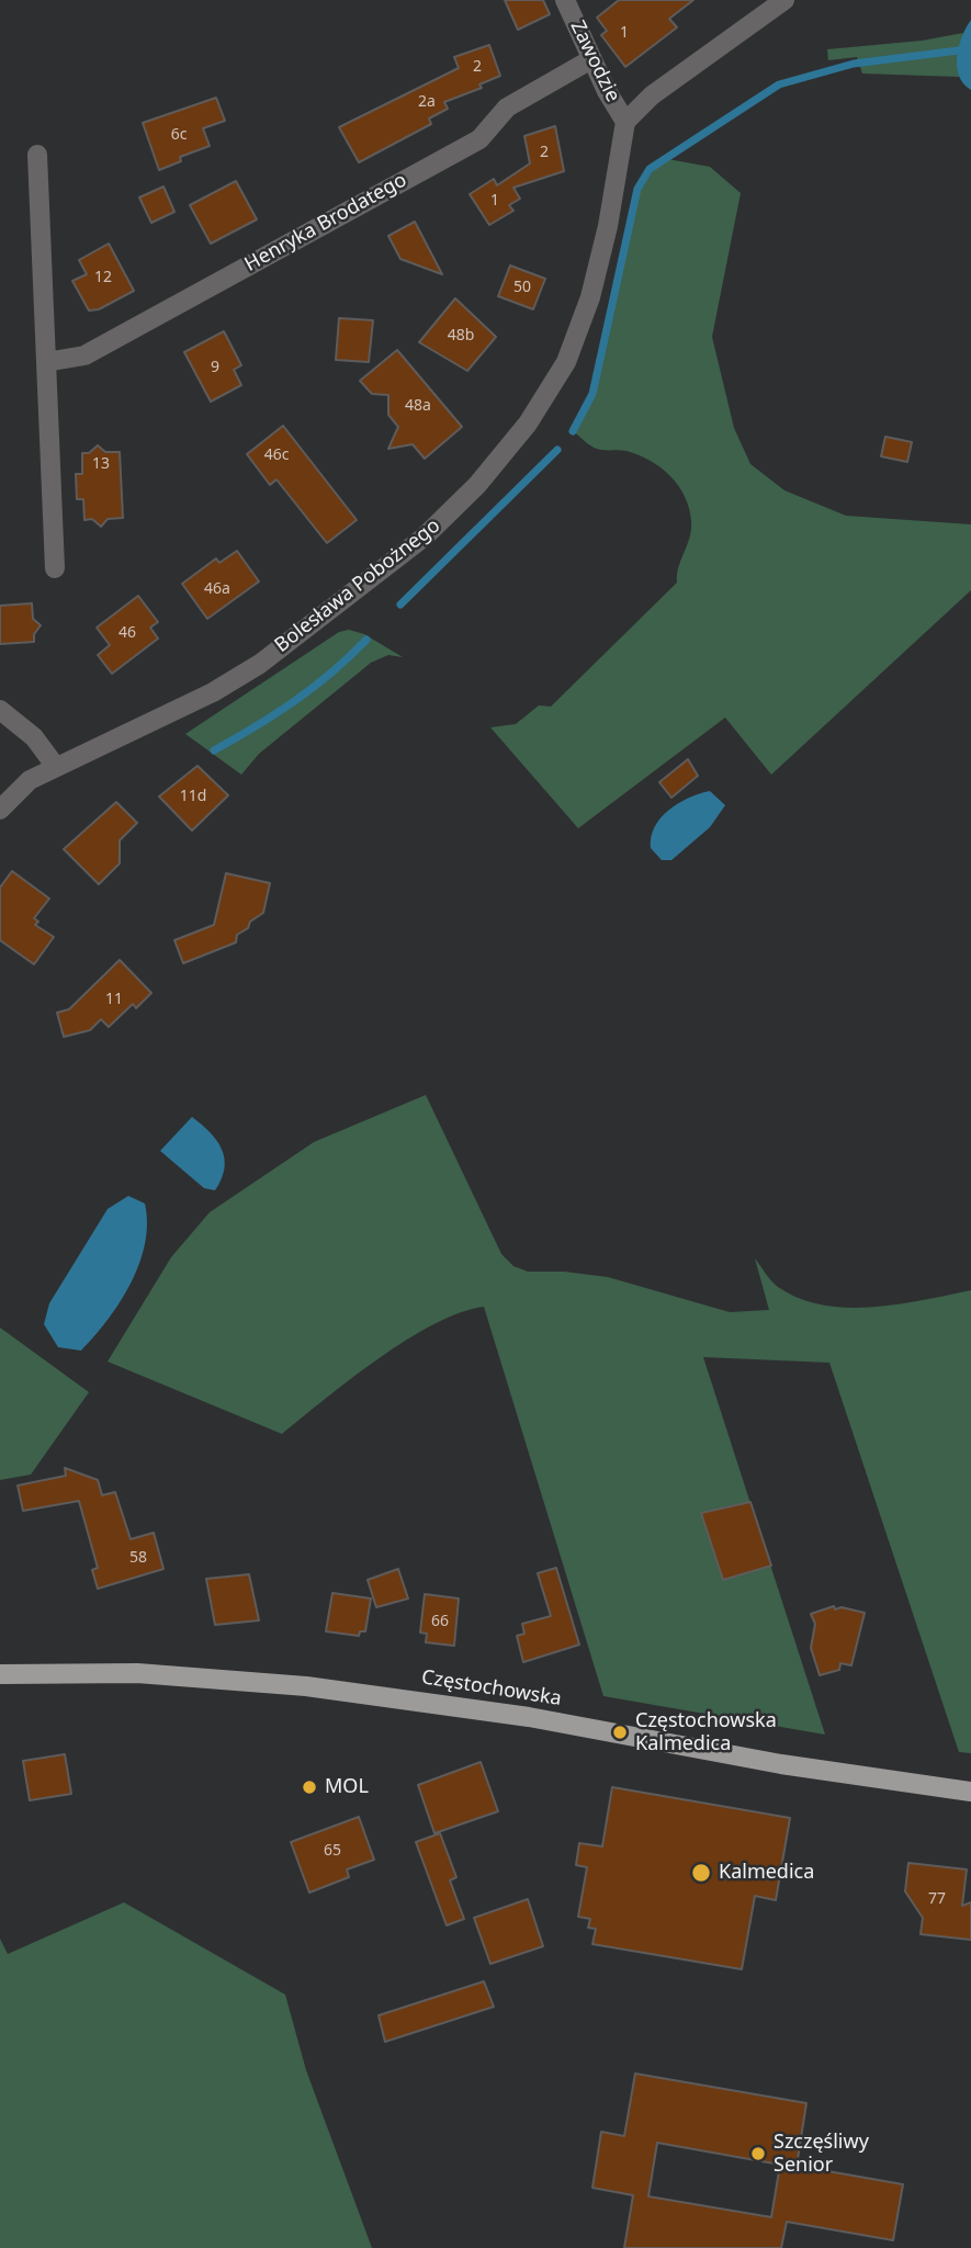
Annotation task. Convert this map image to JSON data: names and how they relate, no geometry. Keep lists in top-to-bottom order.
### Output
{
  "streets": {
    "main road": ["Częstochowska"],
    "street": ["Zawodzie", "Henryka Brodatego", "Bolesława Pobożnego"]
  },
  "crossings": [
    ["Zawodzie", "Henryka Brodatego"],
    ["Zawodzie", "Bolesława Pobożnego"]
  ],
  "places": [
    "Częstochowska Kalmedica",
    "MOL",
    "Kalmedica",
    "Szczęśliwy Senior"
  ],
  "house_numbers": [
    "1",
    "2",
    "2a",
    "6c",
    "2",
    "1",
    "12",
    "50",
    "48b",
    "9",
    "48a",
    "46c",
    "13",
    "46a",
    "46",
    "11d",
    "11",
    "58",
    "66",
    "65",
    "77"
  ]
}
